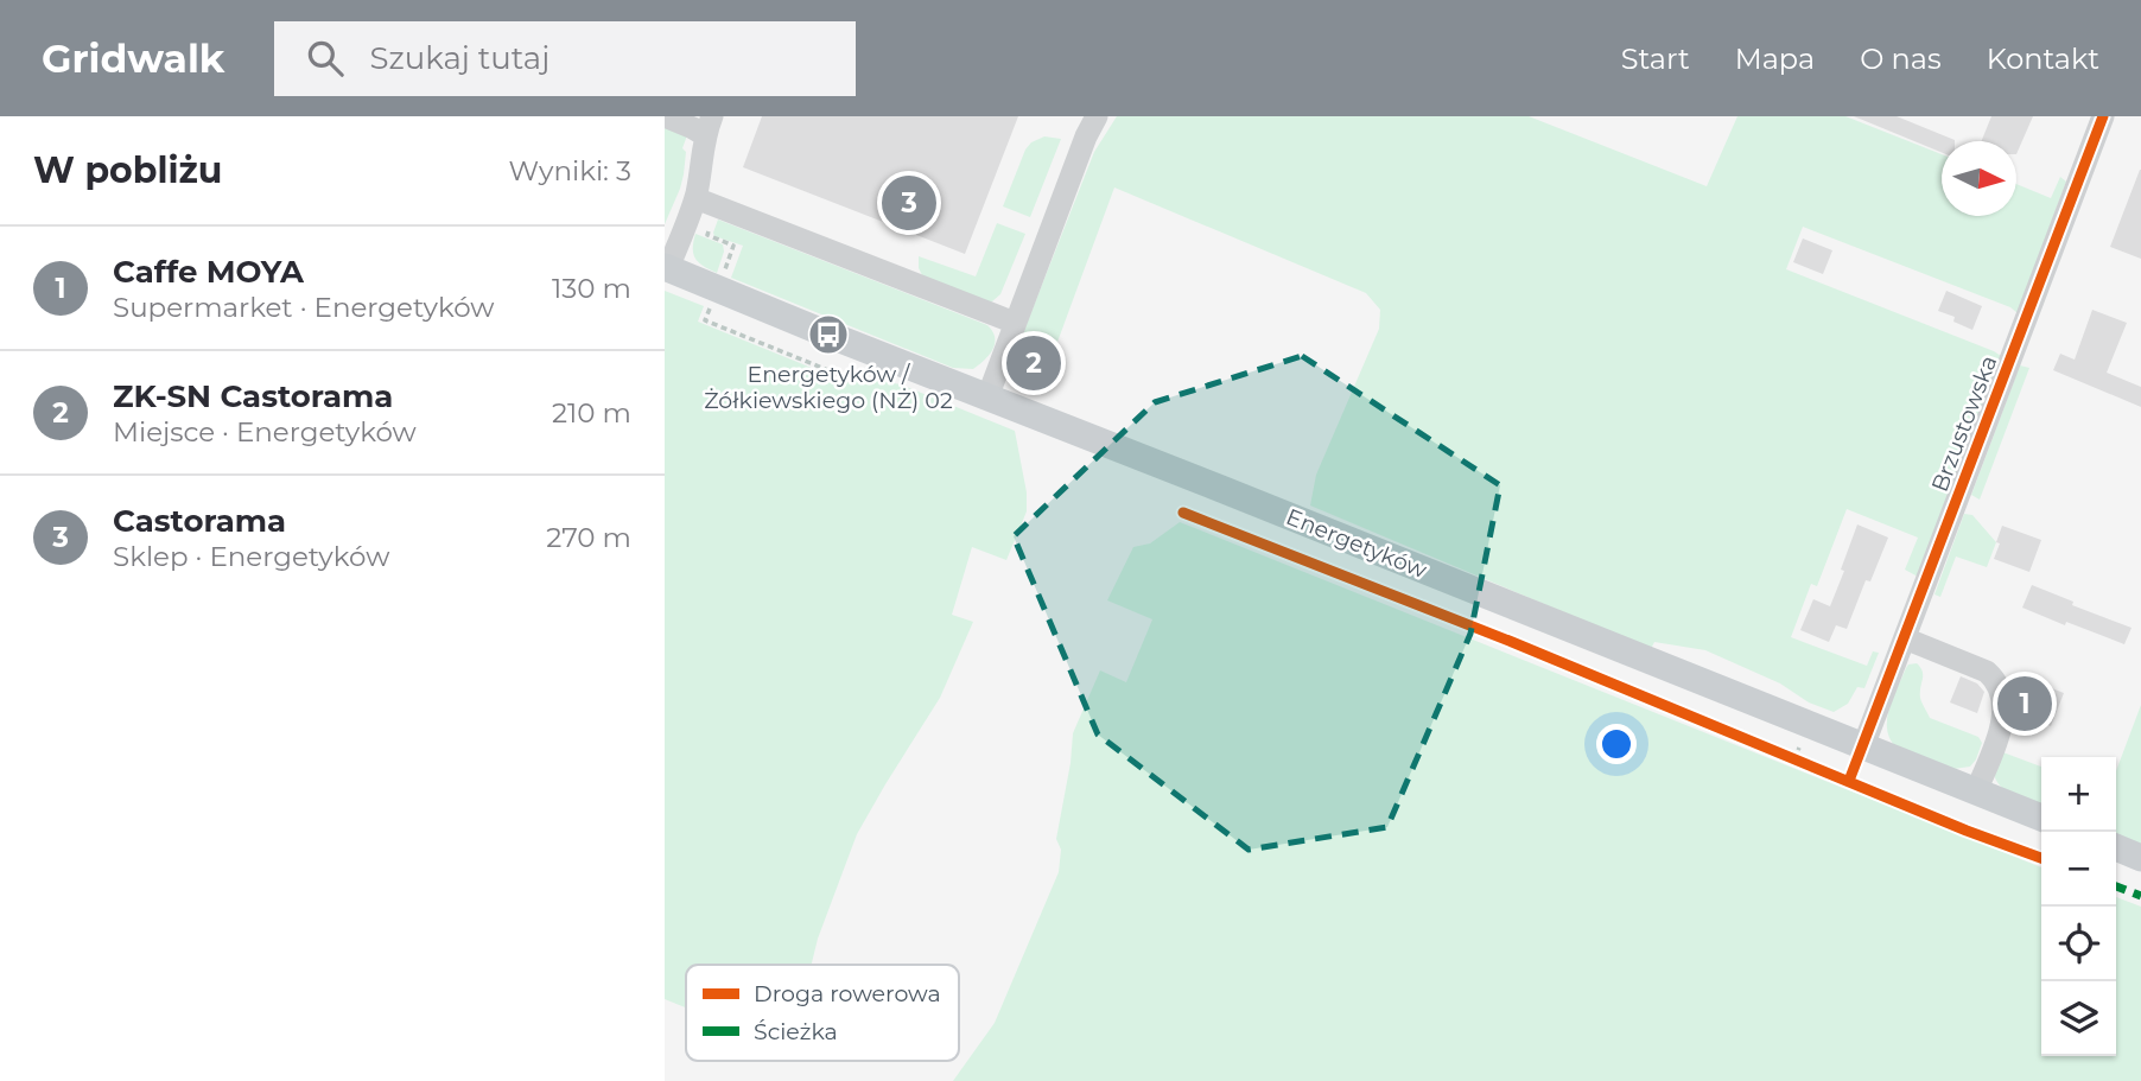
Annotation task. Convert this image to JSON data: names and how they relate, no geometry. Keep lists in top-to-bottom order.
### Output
{
  "streets": {
    "main road": ["Energetyków"],
    "street": ["Brzustowska"]
  },
  "crossings": [
    ["Brzustowska", "Energetyków"]
  ],
  "places": {
    "bus stop": ["Energetyków / Żółkiewskiego (NŻ) 02"]
  },
  "legend": ["Droga rowerowa", "Ścieżka"],
  "north": "right",
  "page": {
    "header": "Gridwalk",
    "search": "Szukaj tutaj",
    "nav": [
      "Start",
      "Mapa",
      "O nas",
      "Kontakt"
    ],
    "heading": ["W pobliżu", "Wyniki: 3"],
    "pins": ["3", "2", "1"],
    "list": [
      {
        "mark": "1",
        "name": "Caffe MOYA",
        "note": "Supermarket · Energetyków",
        "value": "130 m"
      },
      {
        "mark": "2",
        "name": "ZK-SN Castorama",
        "note": "Miejsce · Energetyków",
        "value": "210 m"
      },
      {
        "mark": "3",
        "name": "Castorama",
        "note": "Sklep · Energetyków",
        "value": "270 m"
      }
    ],
    "map_buttons": ["+", "−"]
  }
}
